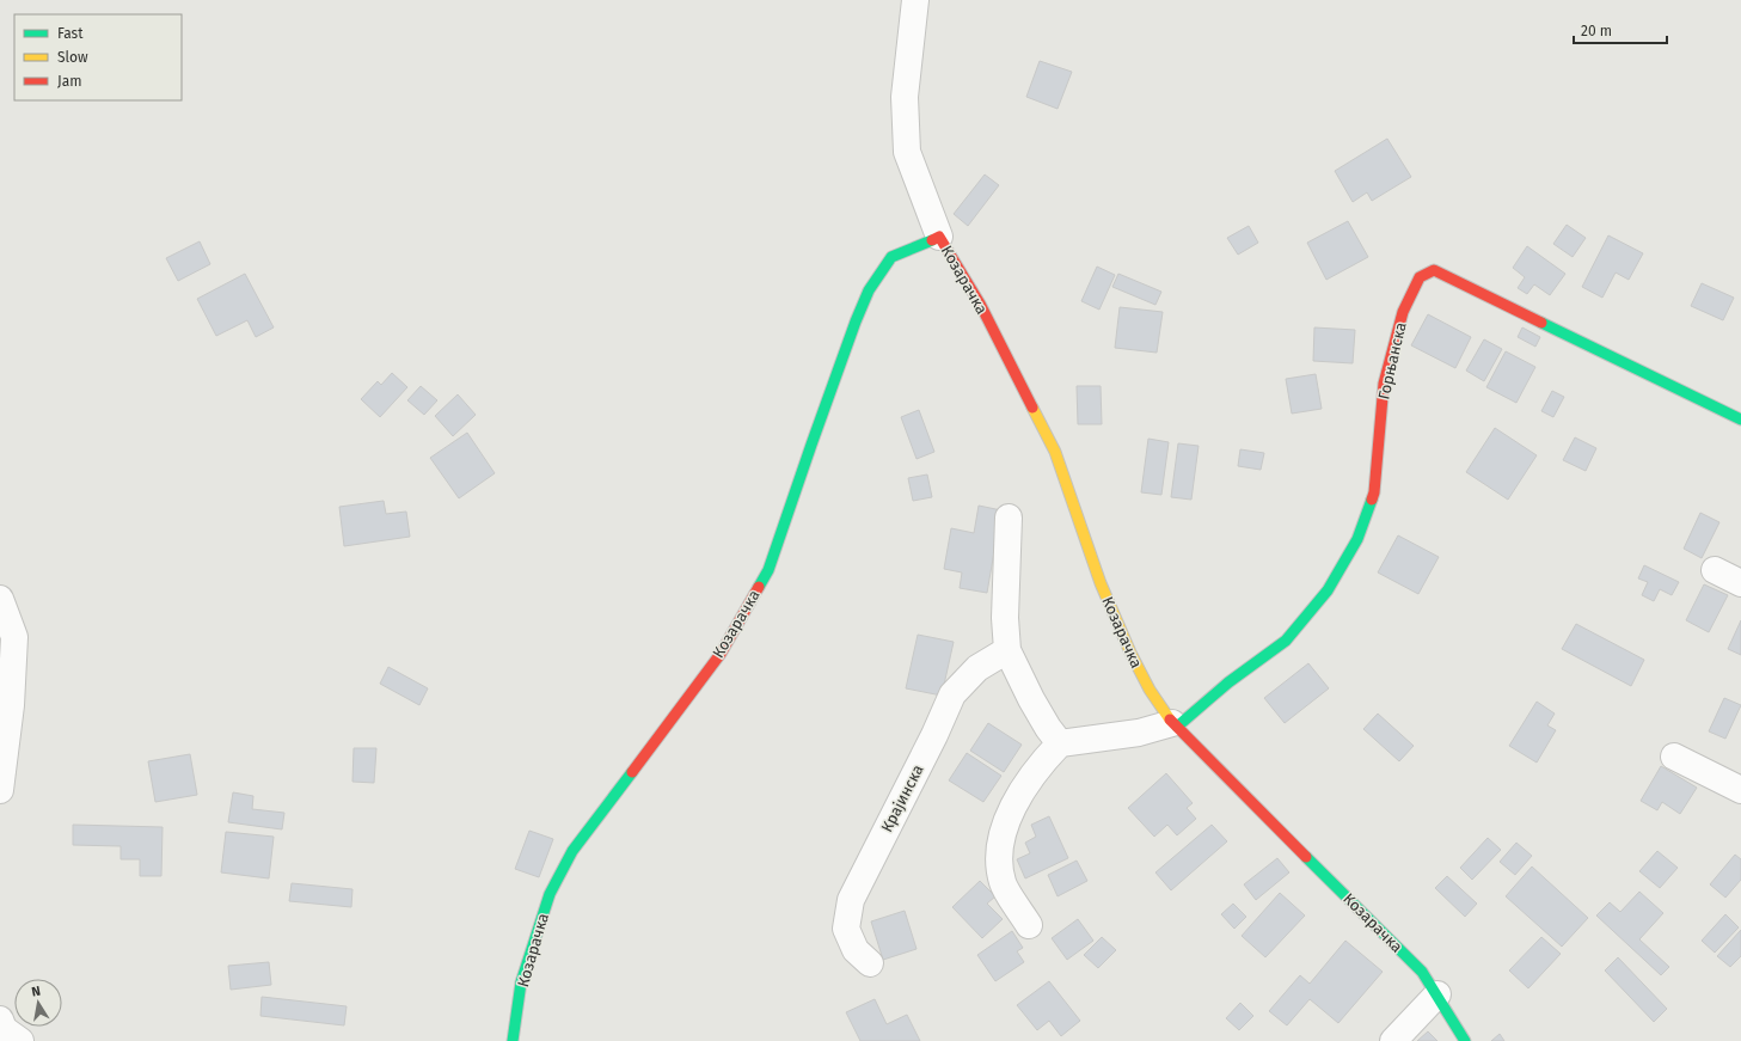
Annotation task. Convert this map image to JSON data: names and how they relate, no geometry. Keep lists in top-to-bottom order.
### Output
{
  "streets": {
    "street": ["Козарачка", "Горњанска", "Крајинска"]
  },
  "crossings": [
    ["Козарачка", "Горњанска"]
  ],
  "legend": ["Fast", "Slow", "Jam"],
  "scale_bar": "20 m",
  "north": "top"
}
